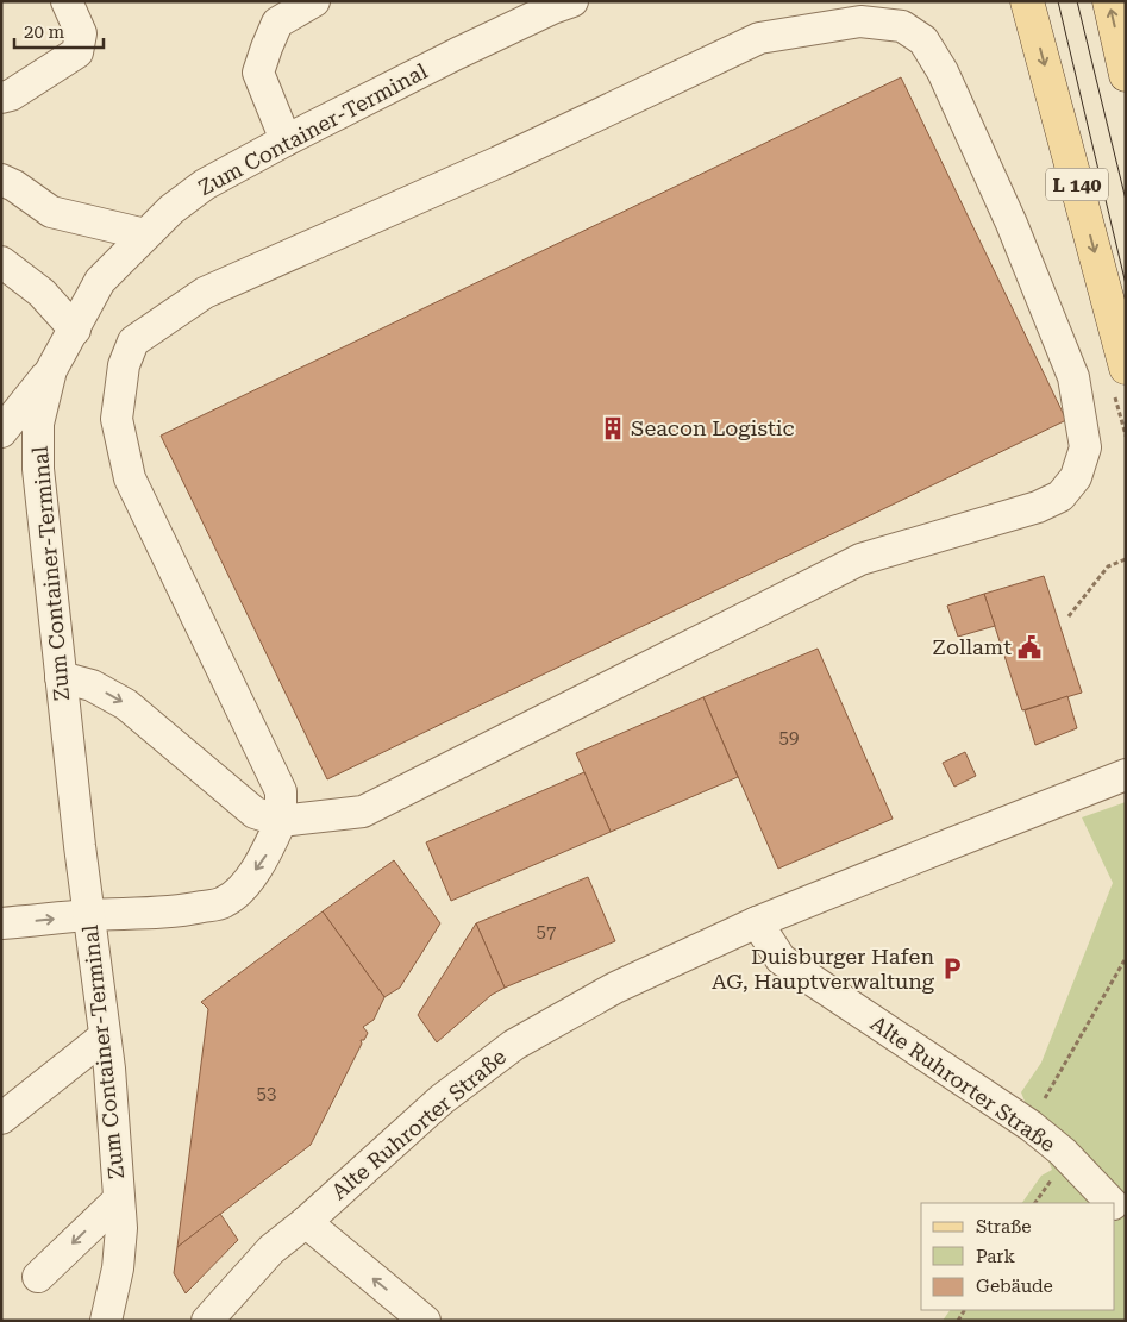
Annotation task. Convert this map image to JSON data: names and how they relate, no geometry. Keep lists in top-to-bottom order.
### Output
{
  "streets": {
    "main road": ["L 140"],
    "street": ["Zum Container-Terminal", "Alte Ruhrorter Straße"]
  },
  "places": {
    "building": ["Seacon Logistic"],
    "public building": ["Zollamt"],
    "parking": ["Duisburger Hafen AG, Hauptverwaltung"]
  },
  "house_numbers": ["59", "57", "53"],
  "legend": ["Straße", "Park", "Gebäude"],
  "scale_bar": "20 m"
}
